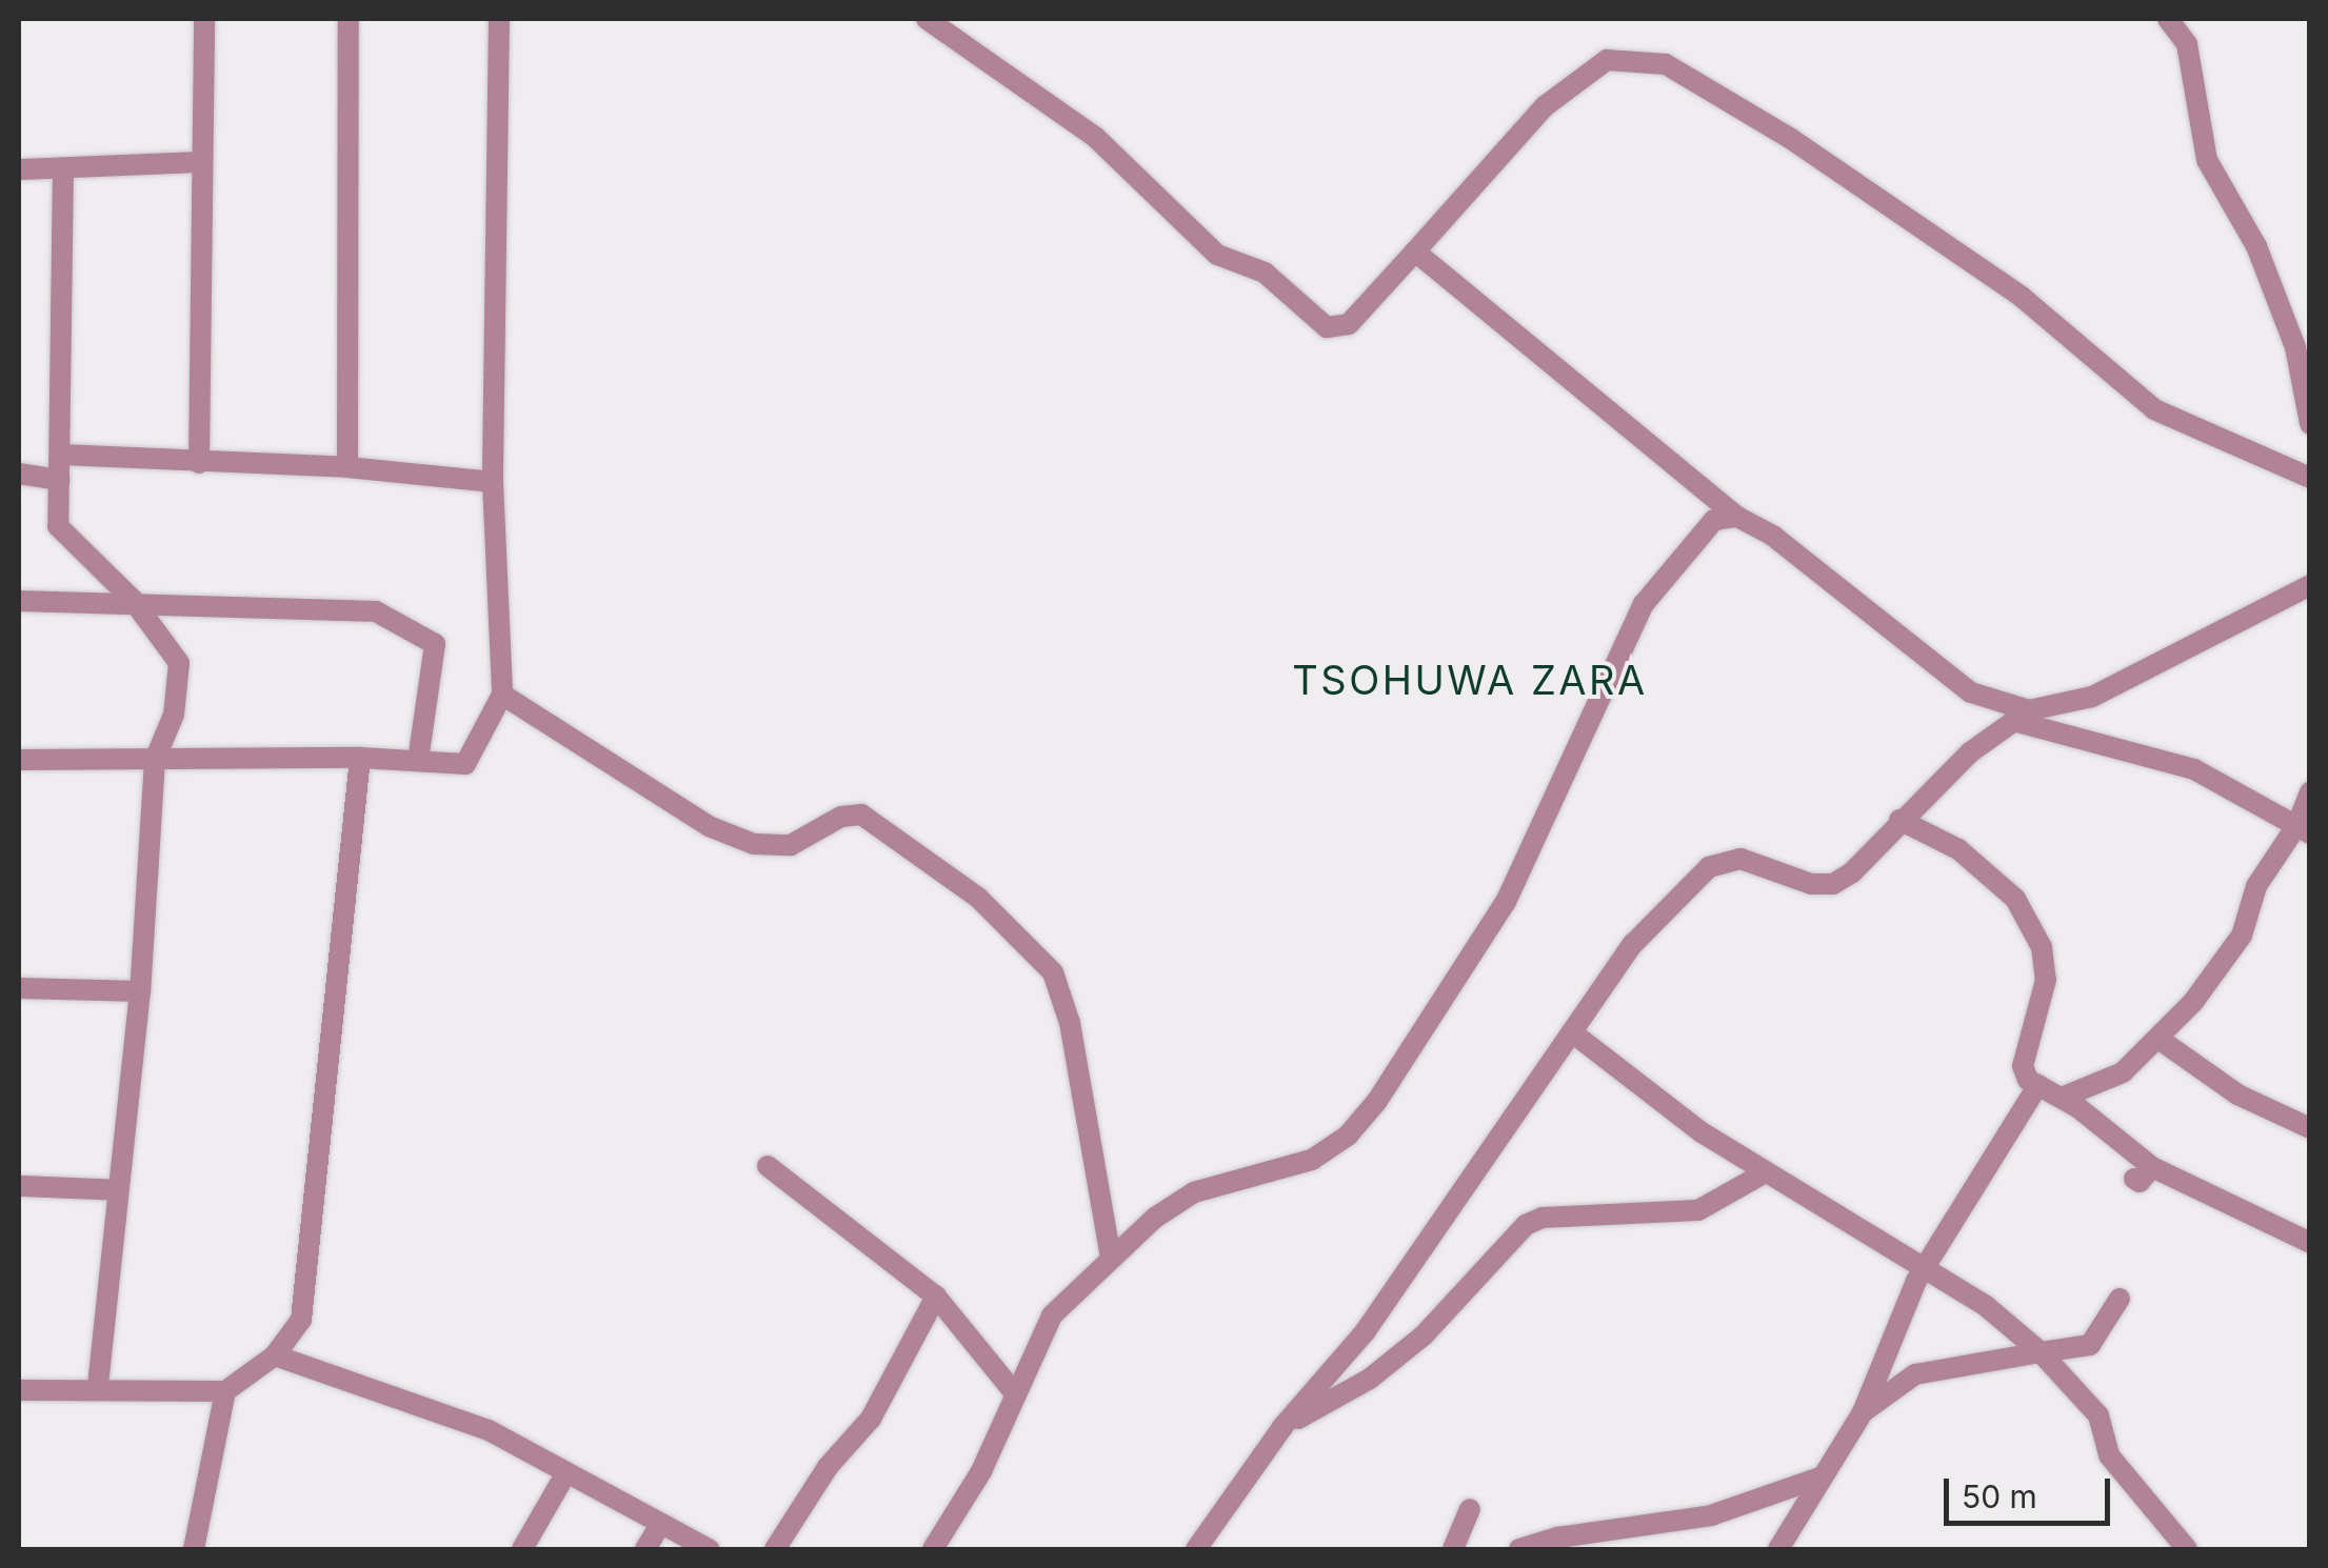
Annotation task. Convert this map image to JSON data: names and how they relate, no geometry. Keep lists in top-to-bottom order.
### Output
{
  "districts": ["TSOHUWA ZARA"],
  "scale_bar": "50 m"
}
